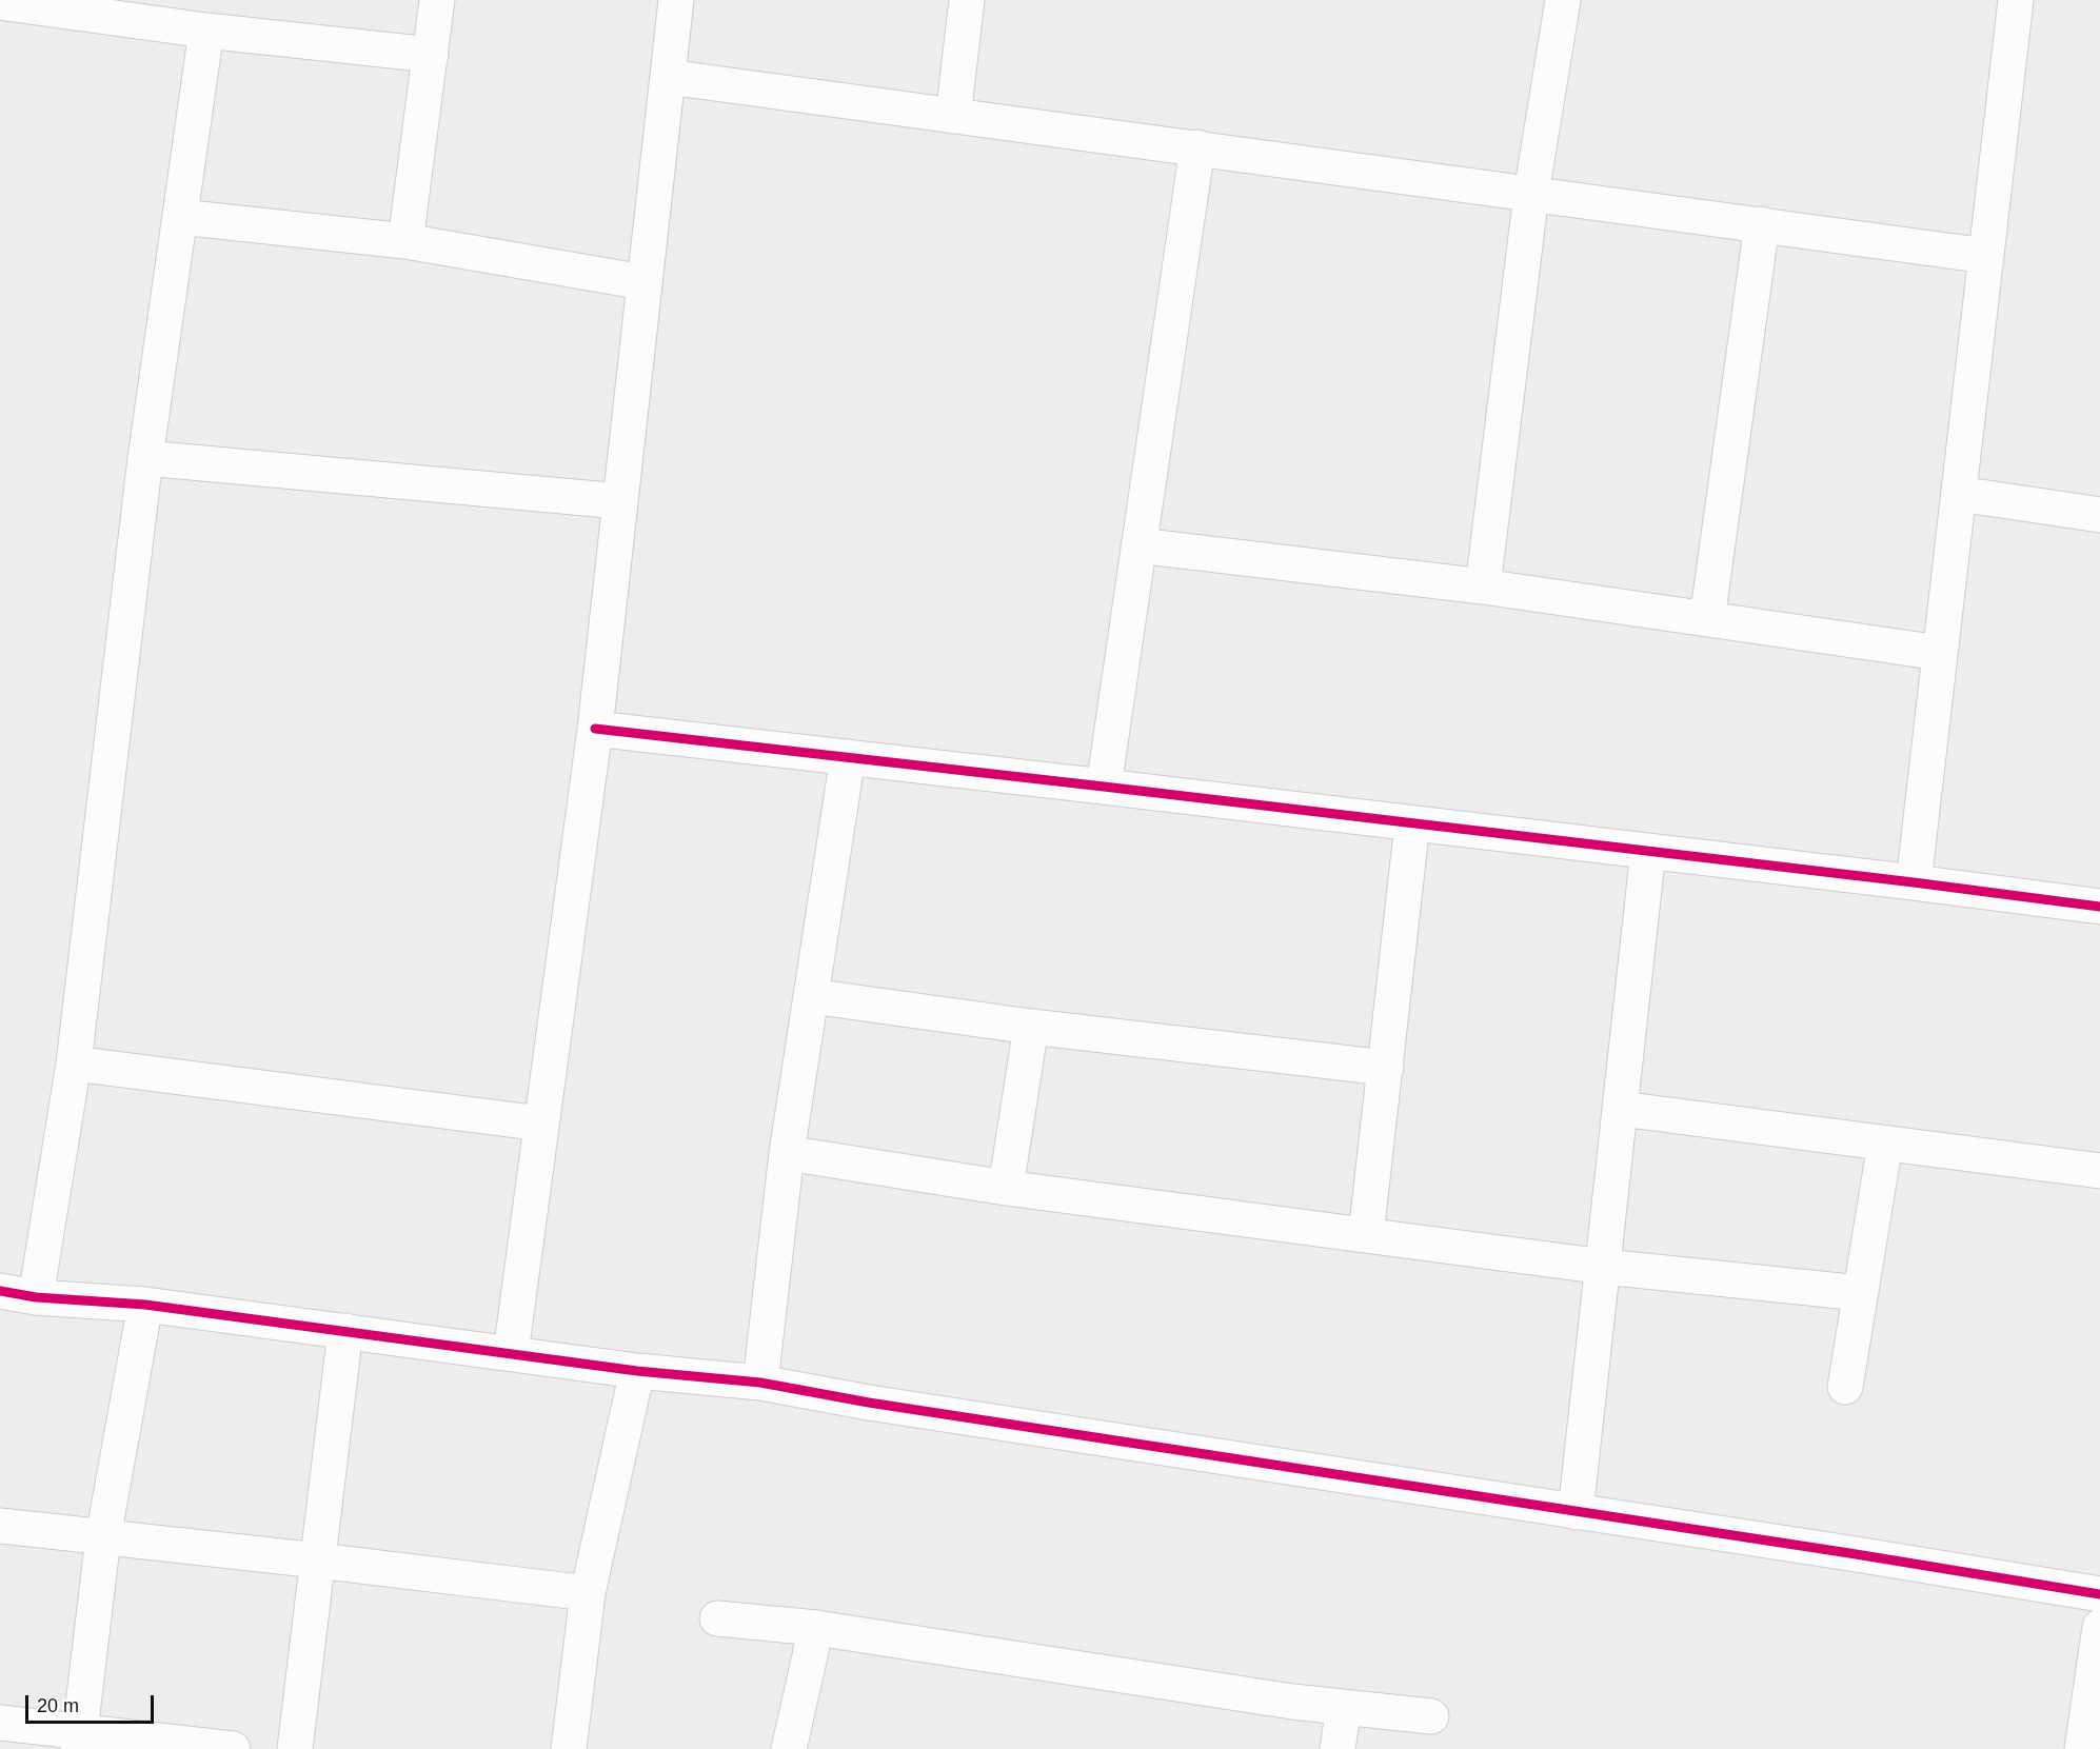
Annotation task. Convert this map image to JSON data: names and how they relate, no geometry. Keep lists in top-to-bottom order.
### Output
{
  "scale_bar": "20 m"
}
